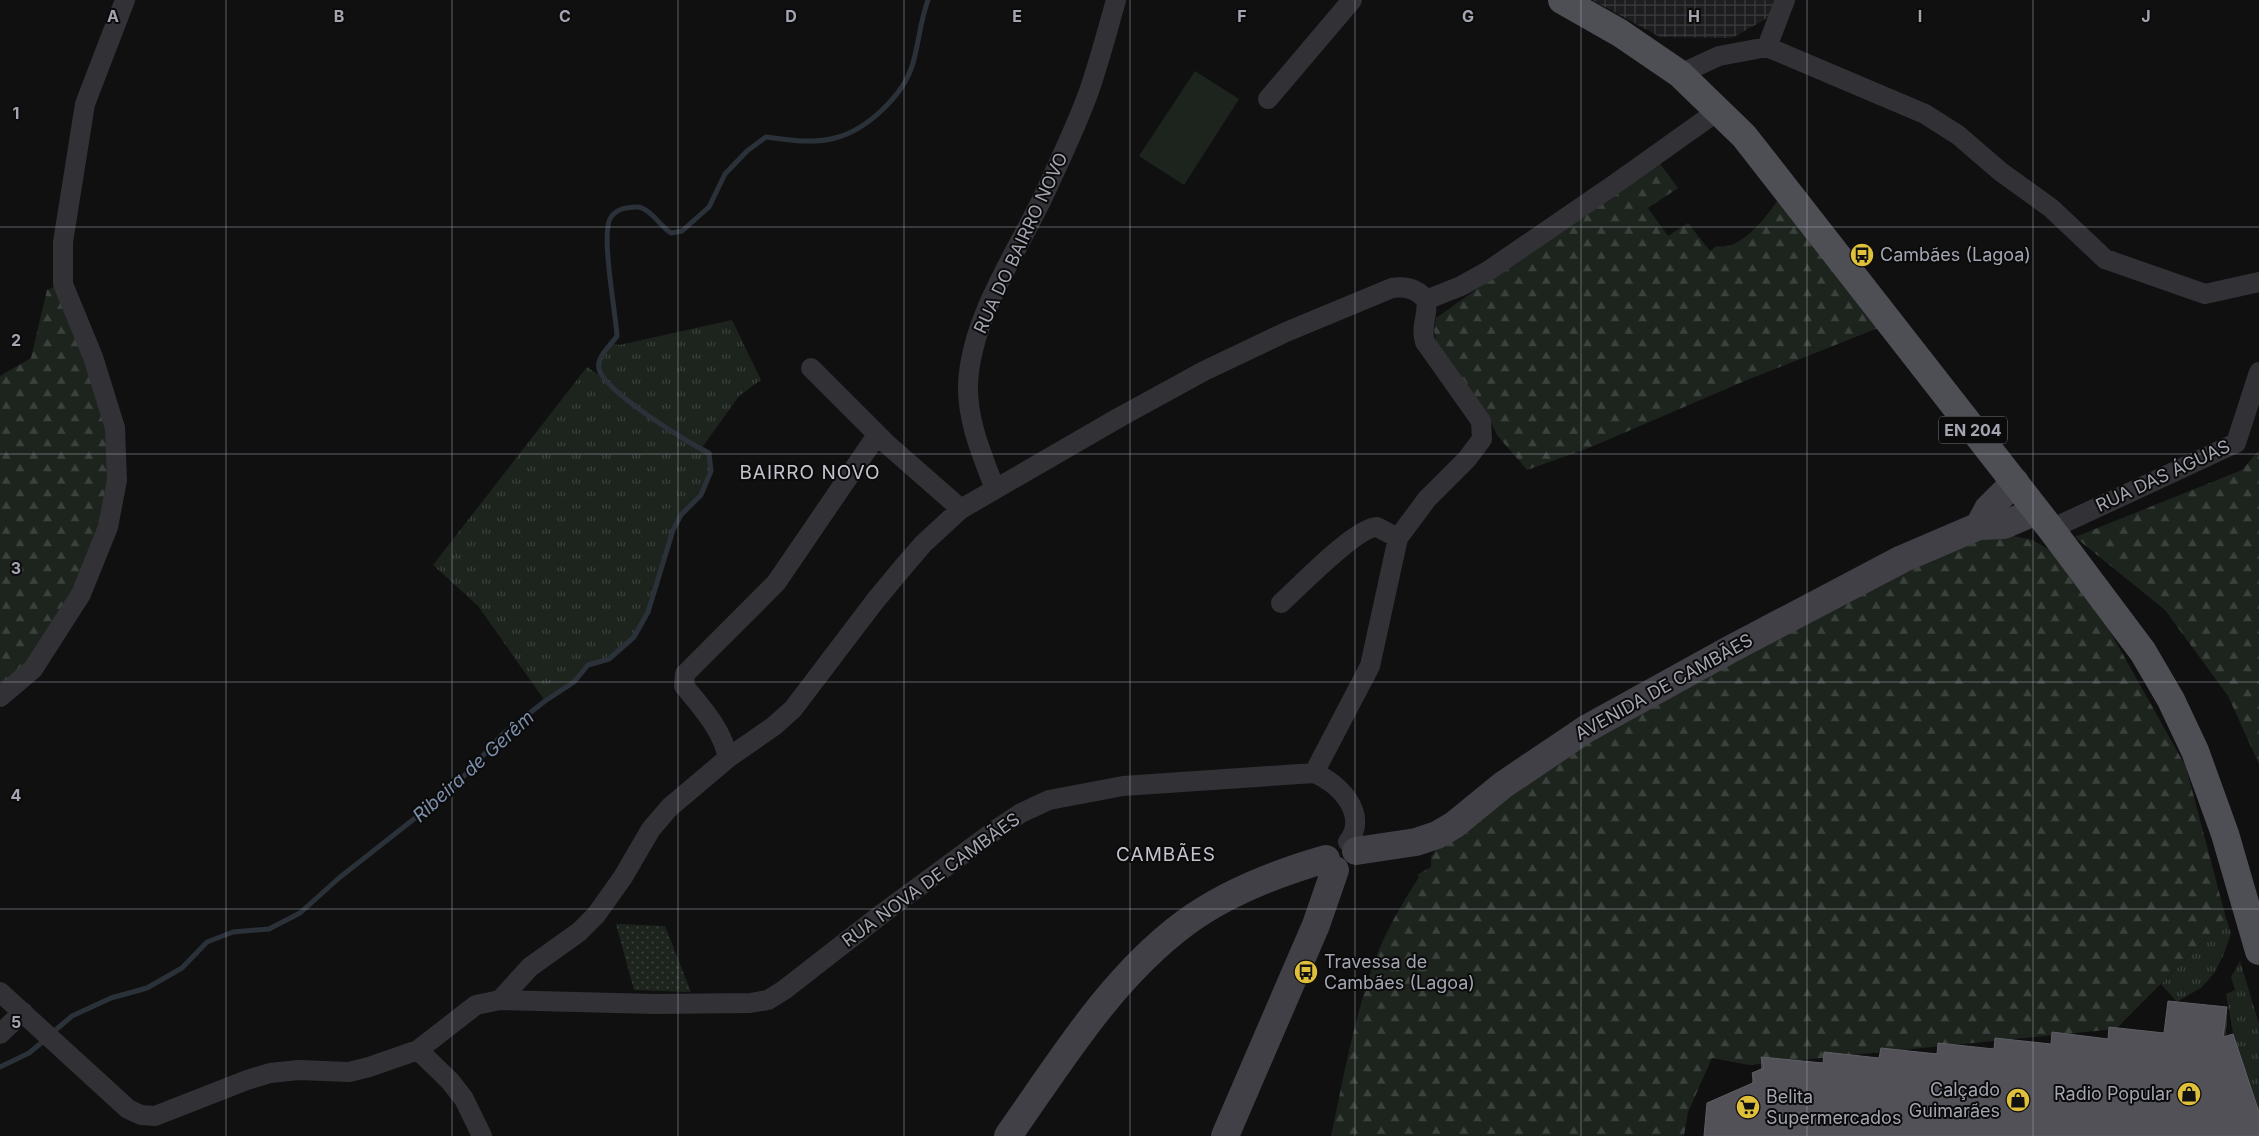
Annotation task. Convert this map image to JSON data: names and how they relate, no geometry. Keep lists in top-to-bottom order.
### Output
{
  "streets": {
    "main road": ["EN 204"],
    "street": [
      "RUA DO BAIRRO NOVO",
      "RUA DAS ÁGUAS",
      "AVENIDA DE CAMBÃES",
      "RUA NOVA DE CAMBÃES"
    ]
  },
  "crossings": [
    ["EN 204", "RUA DAS ÁGUAS"],
    ["EN 204", "AVENIDA DE CAMBÃES"],
    ["RUA DAS ÁGUAS", "AVENIDA DE CAMBÃES"]
  ],
  "districts": ["BAIRRO NOVO", "CAMBÃES"],
  "water": ["Ribeira de Gerêm"],
  "places": {
    "bus stop": ["Cambães (Lagoa)", "Travessa de Cambães (Lagoa)"],
    "shop": ["Radio Popular", "Calçado Guimarães"],
    "supermarket": ["Belita Supermercados"]
  },
  "grid": {
    "columns": [
      "A",
      "B",
      "C",
      "D",
      "E",
      "F",
      "G",
      "H",
      "I",
      "J"
    ],
    "rows": [
      "1",
      "2",
      "3",
      "4",
      "5"
    ]
  }
}
